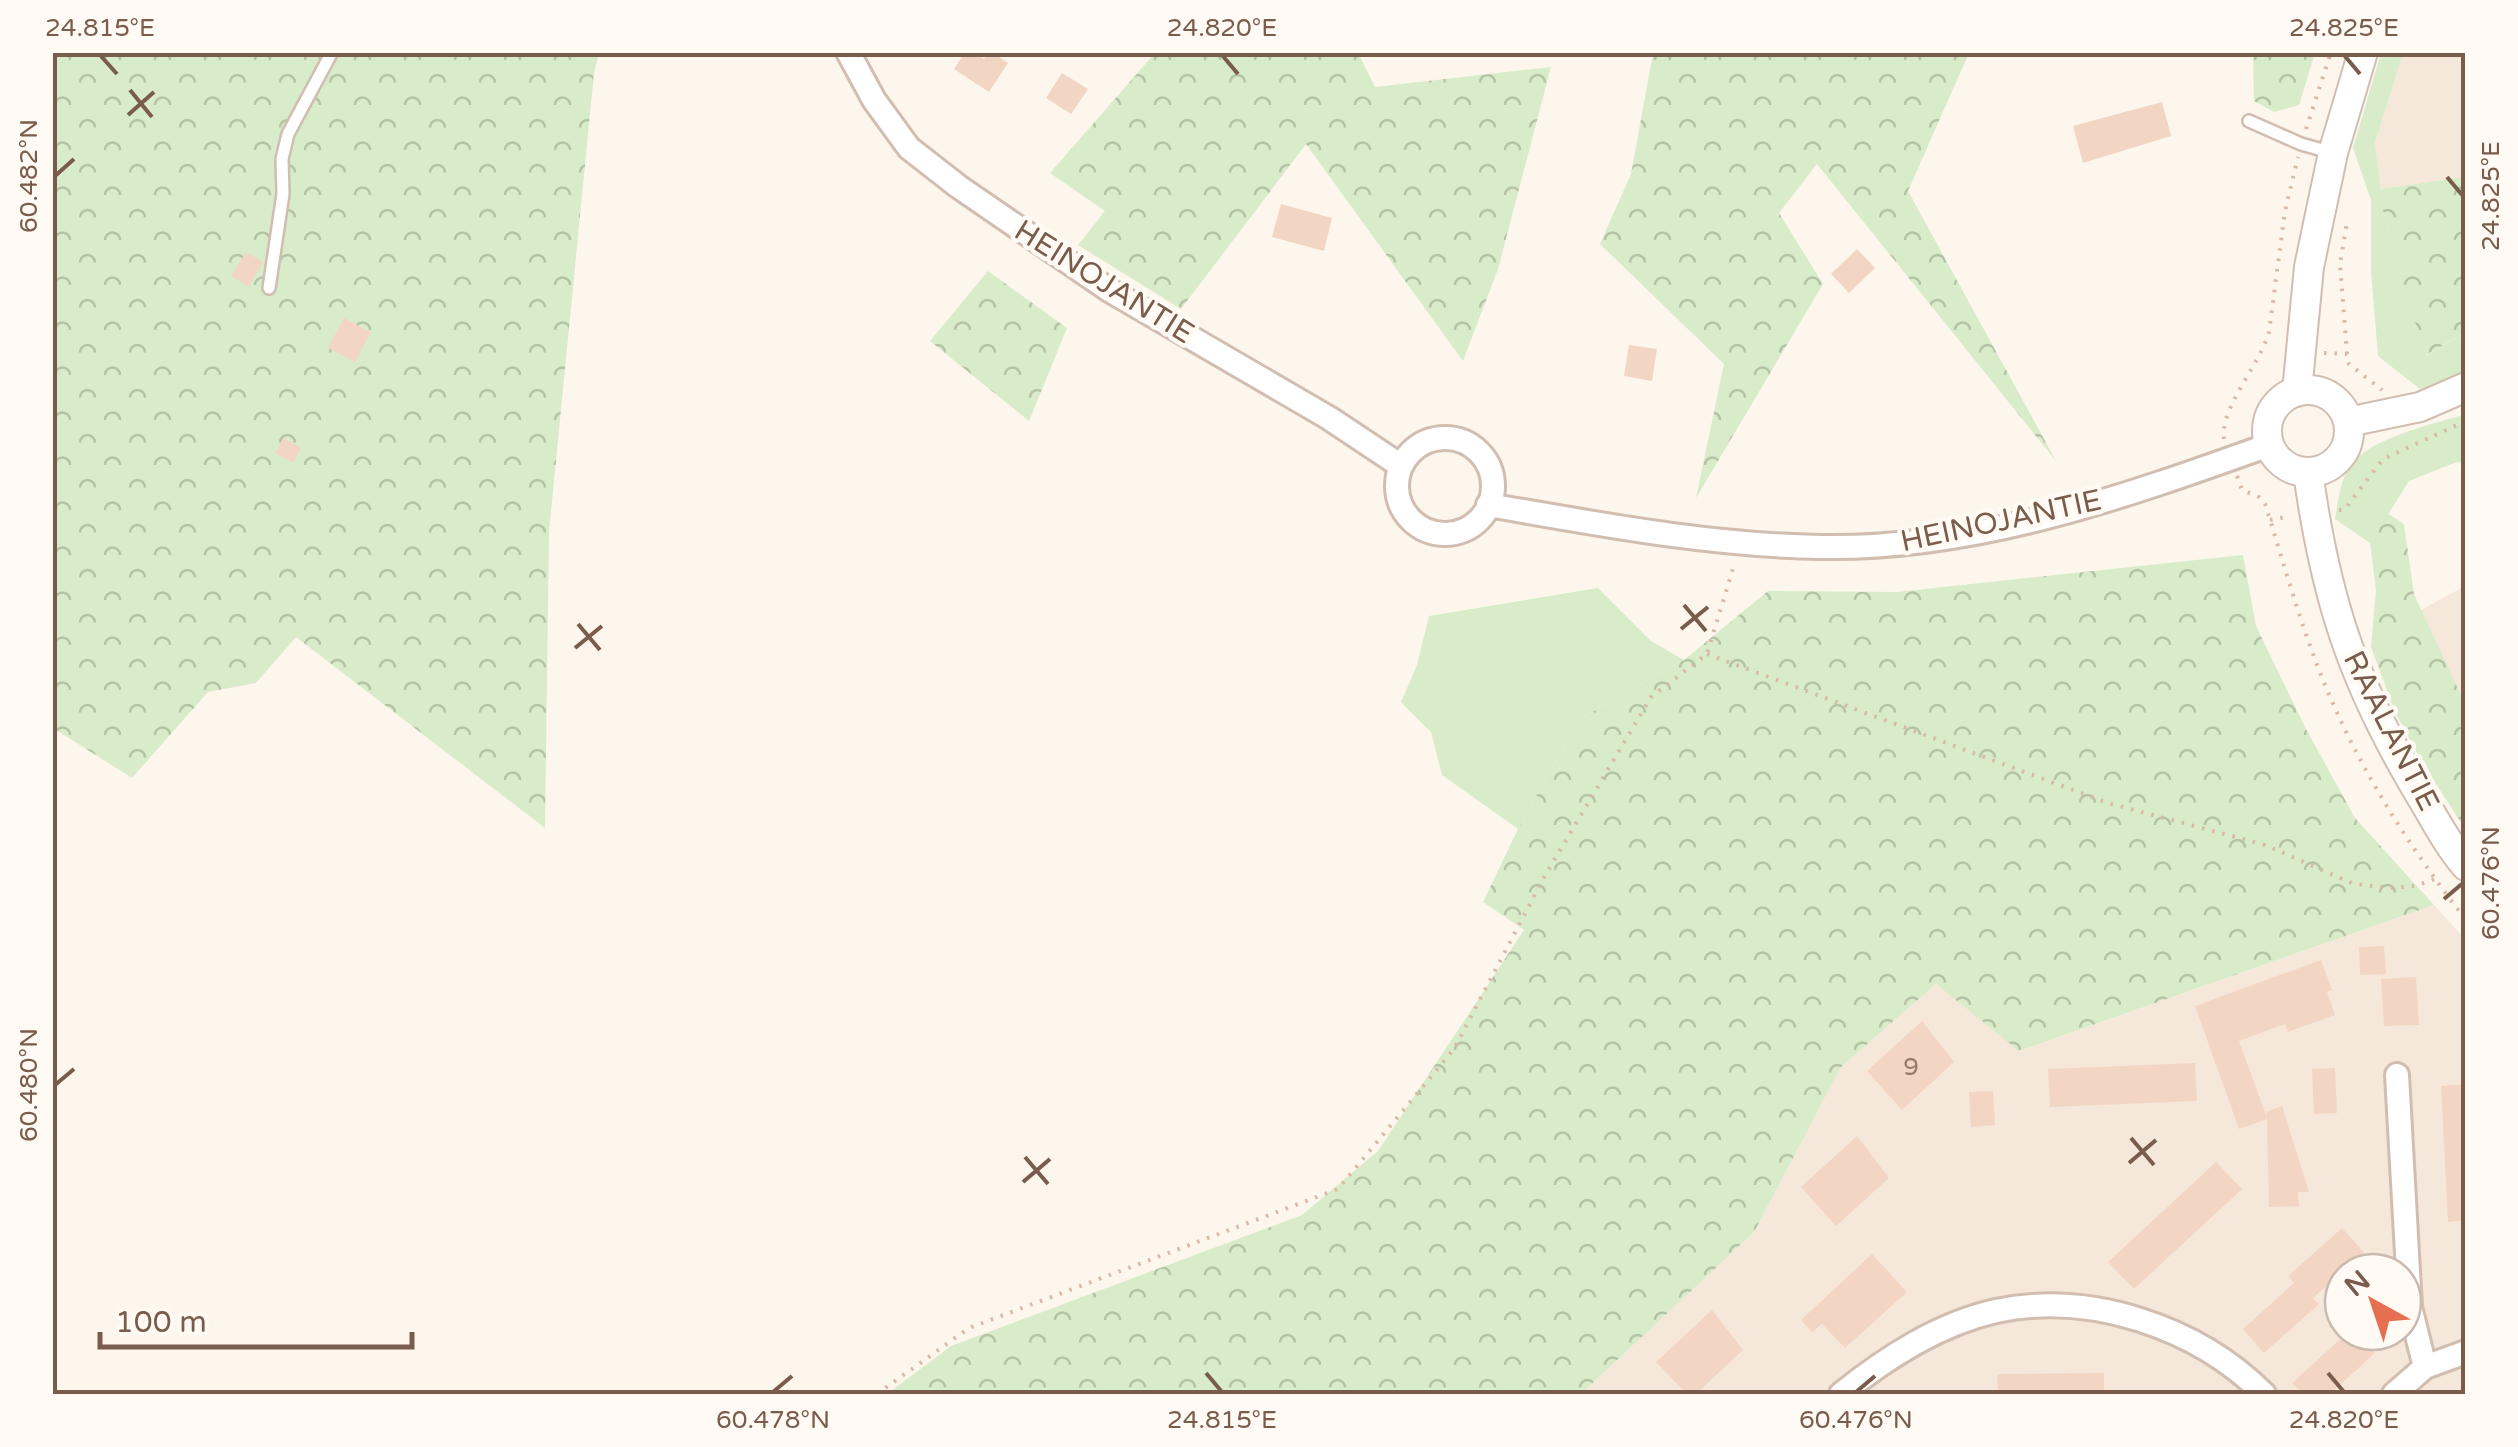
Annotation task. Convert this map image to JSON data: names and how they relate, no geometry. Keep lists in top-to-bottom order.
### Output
{
  "streets": {
    "street": ["HEINOJANTIE", "RAALANTIE"]
  },
  "crossings": [
    ["HEINOJANTIE", "RAALANTIE"]
  ],
  "house_numbers": ["9"],
  "scale_bar": "100 m",
  "north": "top left",
  "coordinates": [
    "24.815°E",
    "24.820°E",
    "24.825°E",
    "60.482°N",
    "60.476°N",
    "60.480°N",
    "60.478°N"
  ]
}
